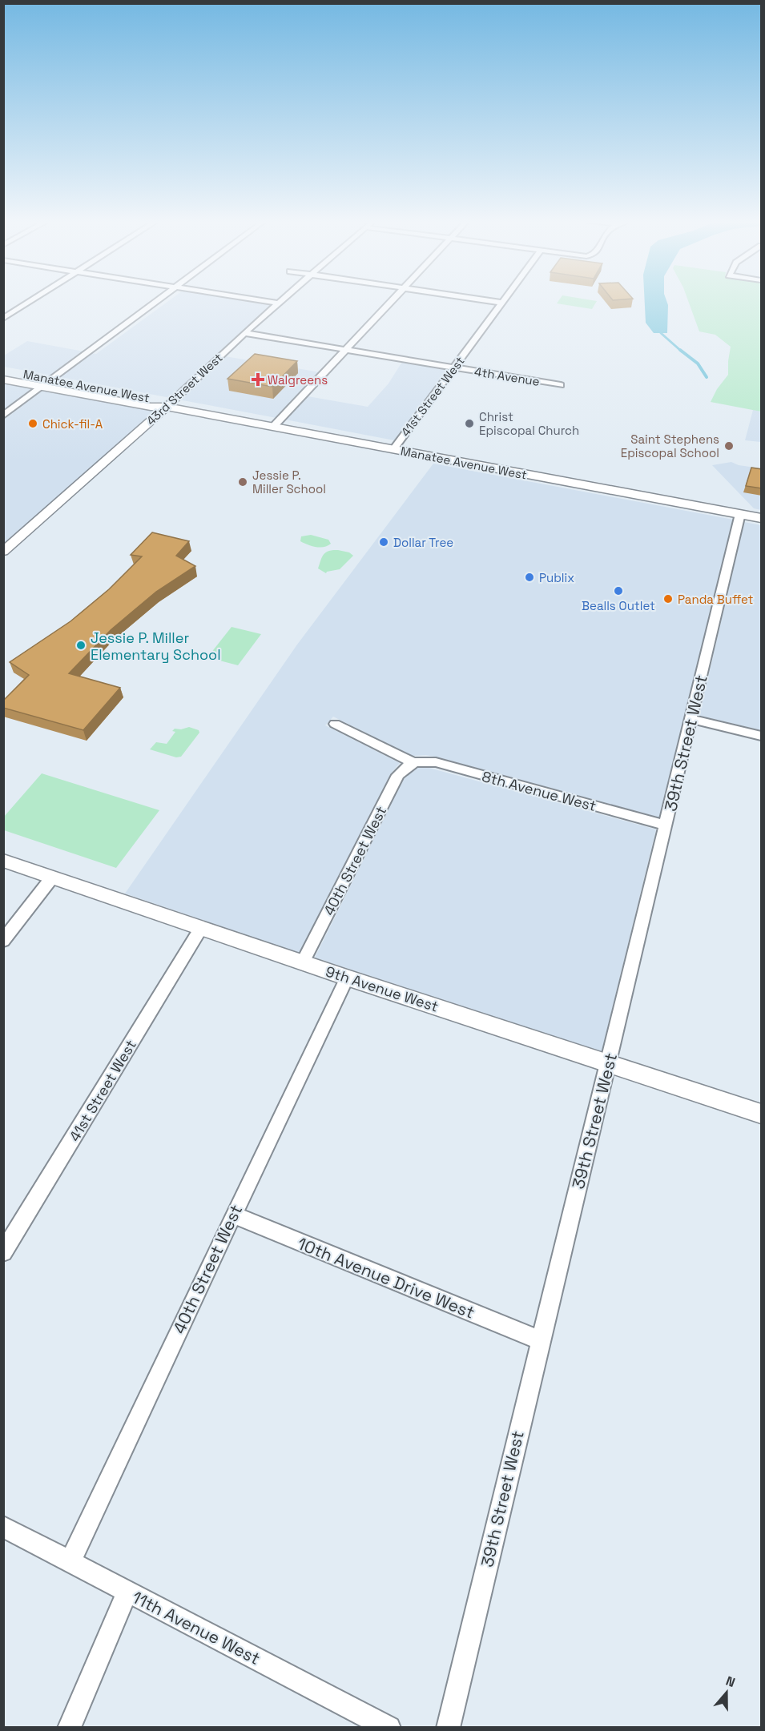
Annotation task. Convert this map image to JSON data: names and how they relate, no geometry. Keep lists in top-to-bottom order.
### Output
{
  "streets": {
    "main road": ["Manatee Avenue West"],
    "street": [
      "4th Avenue",
      "43rd Street West",
      "41st Street West",
      "39th Street West",
      "8th Avenue West",
      "40th Street West",
      "9th Avenue West",
      "10th Avenue Drive West",
      "11th Avenue West"
    ]
  },
  "crossings": [
    ["4th Avenue", "43rd Street West"],
    ["4th Avenue", "41st Street West"],
    ["Manatee Avenue West", "43rd Street West"],
    ["Manatee Avenue West", "41st Street West"],
    ["Manatee Avenue West", "39th Street West"],
    ["41st Street West", "9th Avenue West"],
    ["39th Street West", "8th Avenue West"],
    ["39th Street West", "9th Avenue West"],
    ["39th Street West", "10th Avenue Drive West"],
    ["8th Avenue West", "40th Street West"],
    ["40th Street West", "9th Avenue West"],
    ["40th Street West", "10th Avenue Drive West"],
    ["40th Street West", "11th Avenue West"]
  ],
  "places": {
    "health": ["Walgreens"],
    "other": [
      "Chick-fil-A",
      "Christ Episcopal Church",
      "Saint Stephens Episcopal School",
      "Jessie P. Miller School",
      "Dollar Tree",
      "Publix",
      "Bealls Outlet",
      "Panda Buffet",
      "Jessie P. Miller Elementary School"
    ]
  },
  "north": "top"
}
